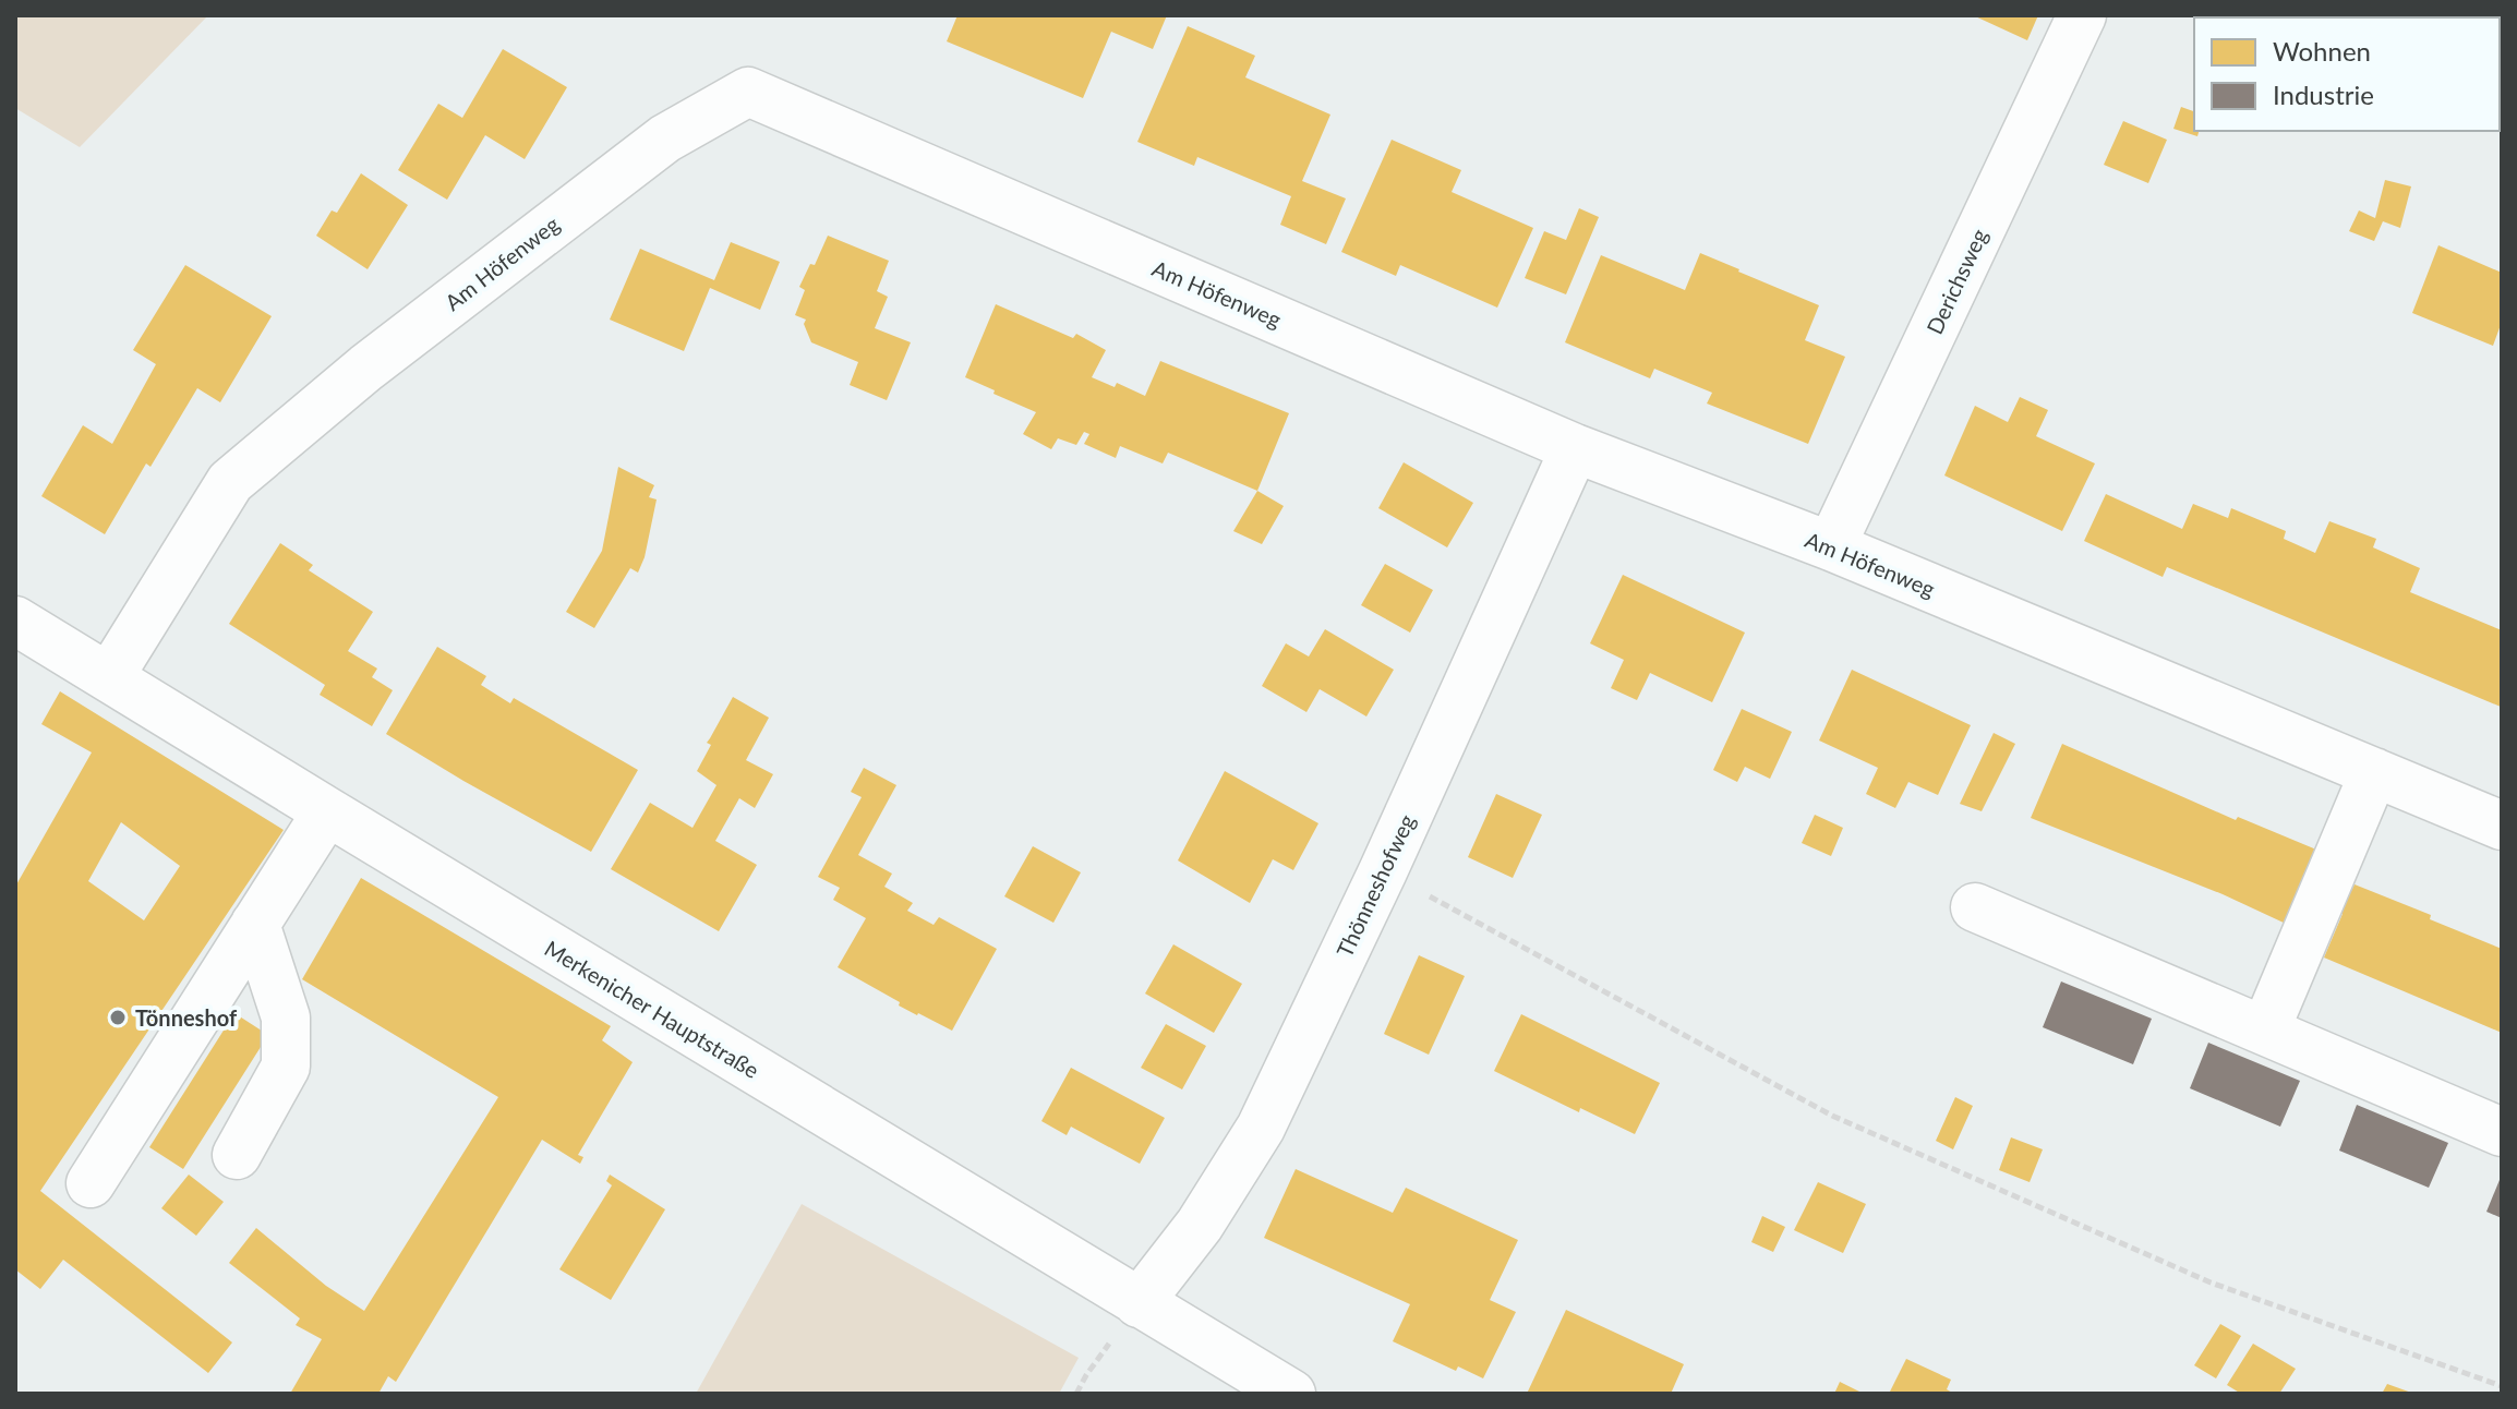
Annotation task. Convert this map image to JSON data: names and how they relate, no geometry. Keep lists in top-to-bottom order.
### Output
{
  "streets": {
    "street": [
      "Am Höfenweg",
      "Derichsweg",
      "Thönneshofweg",
      "Merkenicher Hauptstraße"
    ]
  },
  "crossings": [
    ["Am Höfenweg", "Derichsweg"],
    ["Am Höfenweg", "Thönneshofweg"],
    ["Am Höfenweg", "Merkenicher Hauptstraße"],
    ["Thönneshofweg", "Merkenicher Hauptstraße"]
  ],
  "places": ["Tönneshof"],
  "legend": ["Wohnen", "Industrie"]
}
